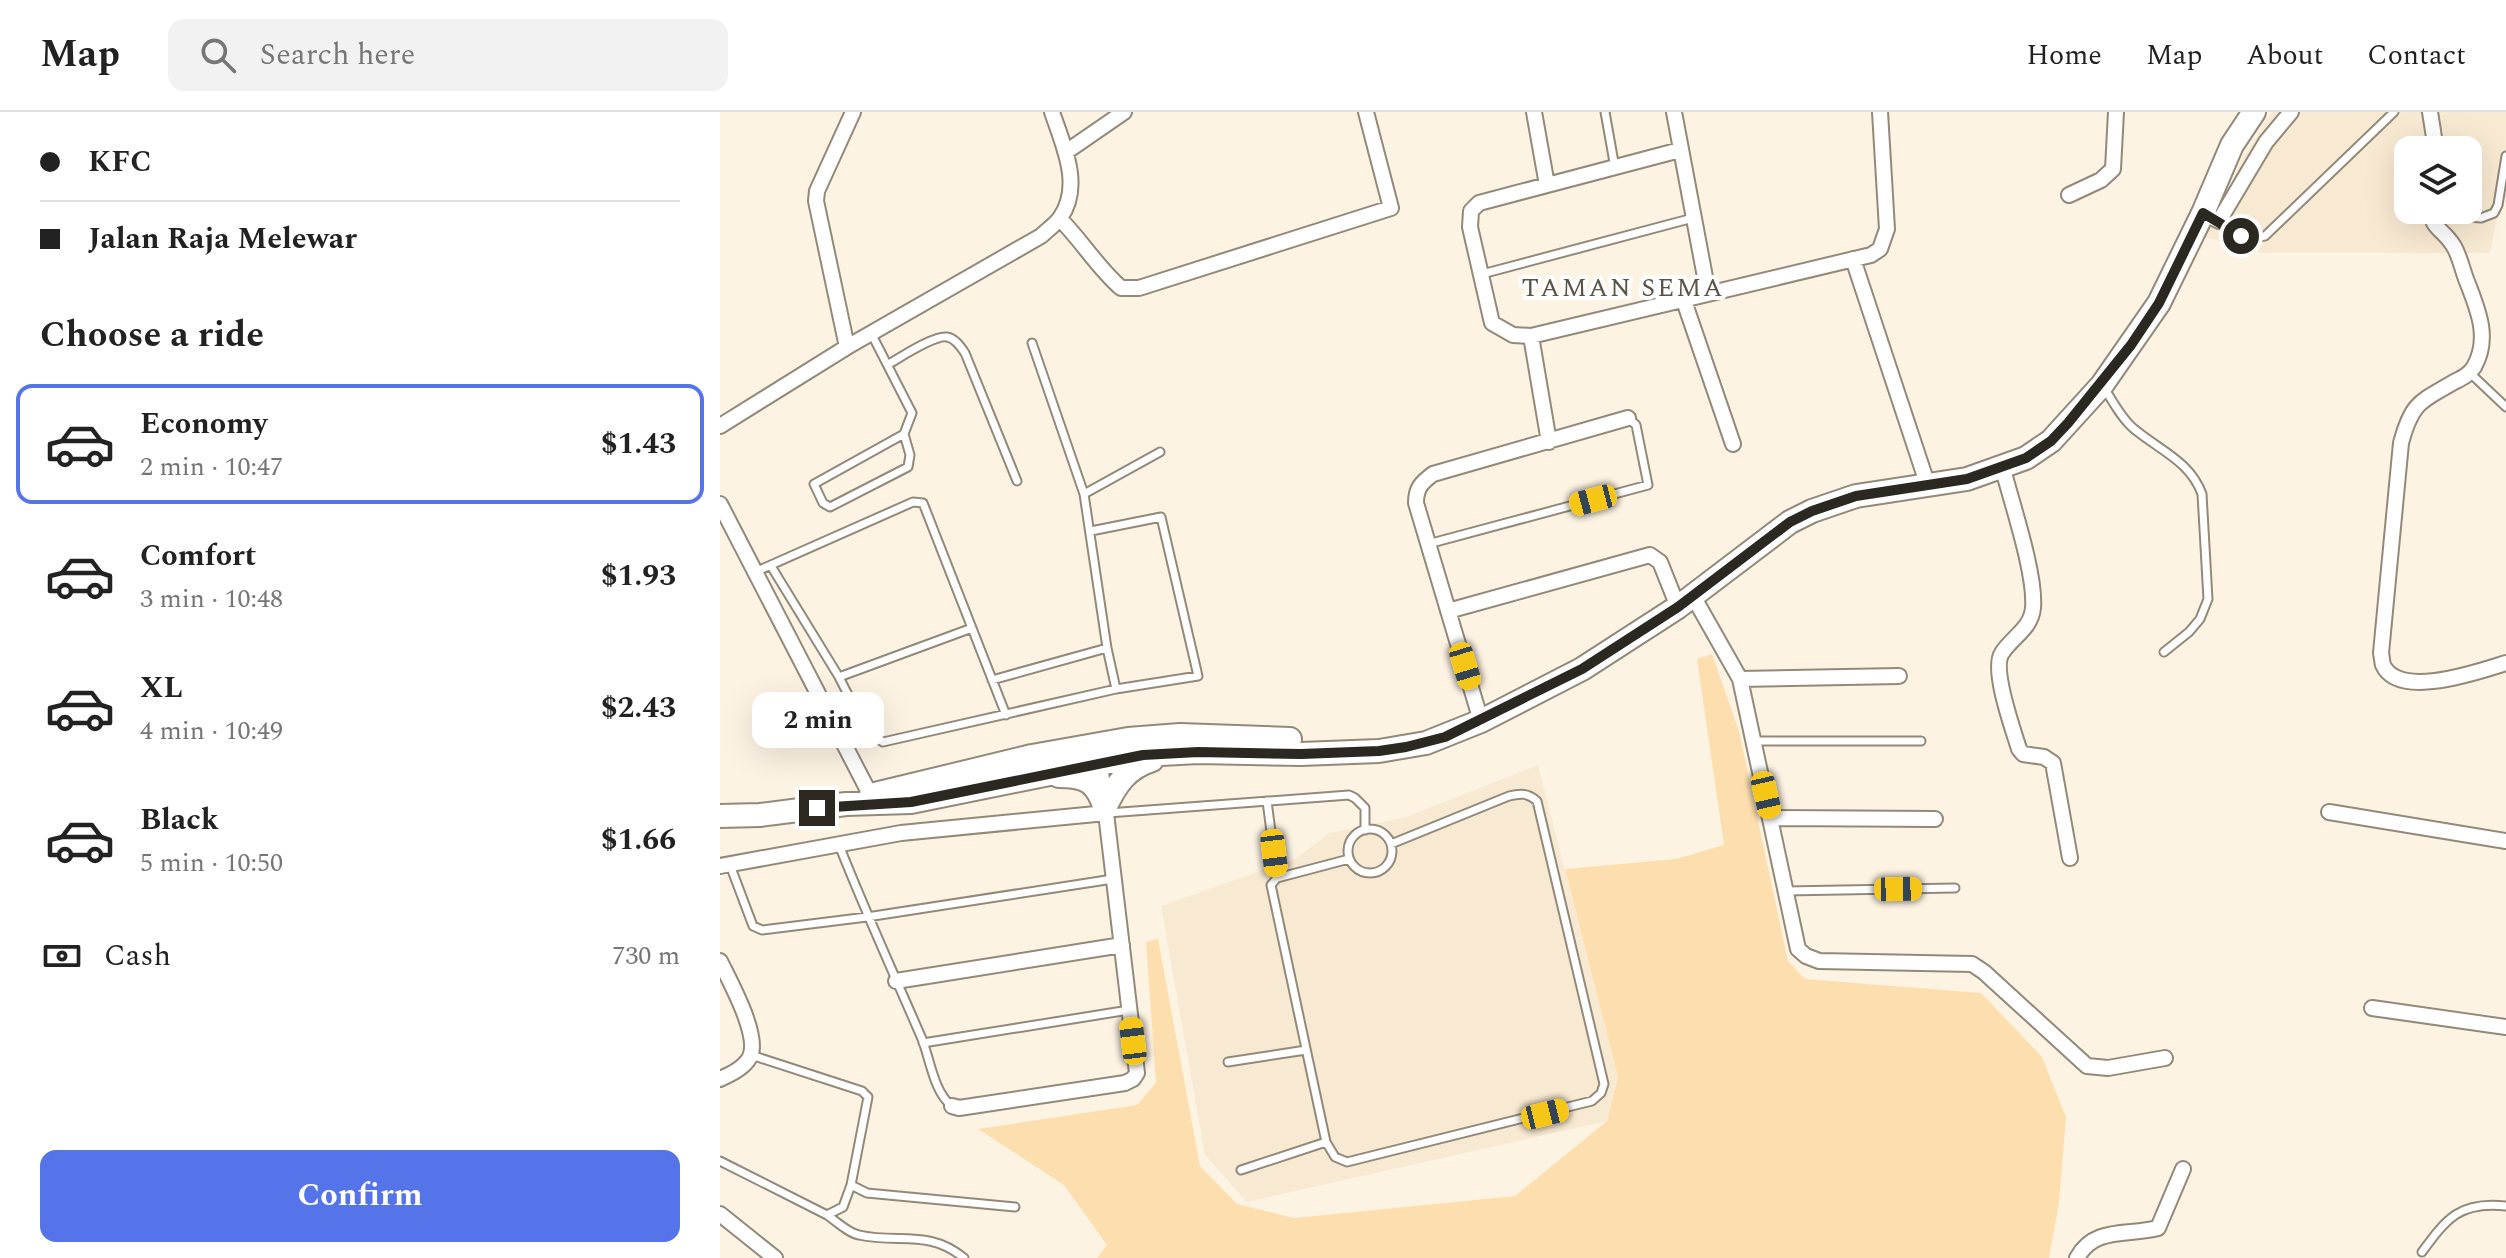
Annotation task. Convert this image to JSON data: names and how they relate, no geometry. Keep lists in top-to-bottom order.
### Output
{
  "districts": ["TAMAN SEMA"],
  "page": {
    "header": "Map",
    "search": "Search here",
    "nav": [
      "Home",
      "Map",
      "About",
      "Contact"
    ],
    "banner": ["KFC", "Jalan Raja Melewar"],
    "heading": "Choose a ride",
    "list": [
      {
        "name": "Economy",
        "note": "2 min · 10:47",
        "value": "$1.43"
      },
      {
        "name": "Comfort",
        "note": "3 min · 10:48",
        "value": "$1.93"
      },
      {
        "name": "XL",
        "note": "4 min · 10:49",
        "value": "$2.43"
      },
      {
        "name": "Black",
        "note": "5 min · 10:50",
        "value": "$1.66"
      }
    ],
    "bubble": "2 min",
    "pay": ["Cash", "730 m"],
    "buttons": "Confirm"
  }
}
